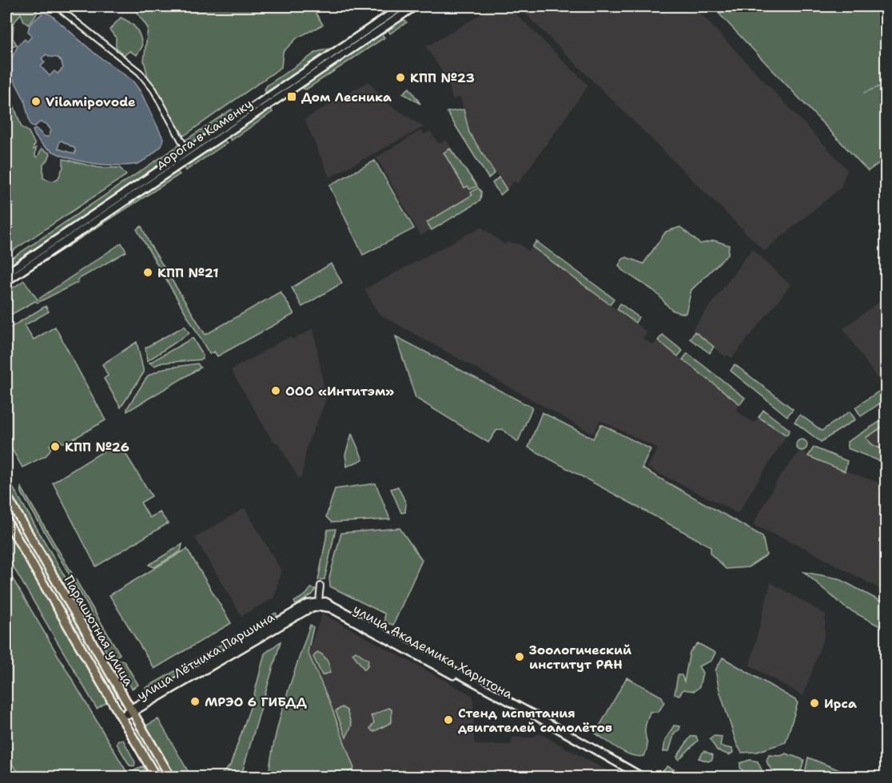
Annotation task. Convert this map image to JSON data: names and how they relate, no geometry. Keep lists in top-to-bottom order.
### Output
{
  "streets": {
    "main road": ["Парашютная улица"],
    "street": ["дорога в Каменку", "улица Академика Харитона", "улица Лётчика Паршина"]
  },
  "crossings": [
    ["Парашютная улица", "улица Лётчика Паршина"],
    ["улица Академика Харитона", "улица Лётчика Паршина"]
  ],
  "places": {
    "other": [
      "КПП №23",
      "Vilamipovode",
      "КПП №21",
      "ООО «Интитэм»",
      "КПП №26",
      "Зоологический институт РАН",
      "МРЭО 6 ГИБДД",
      "Ирса",
      "Стенд испытания двигателей самолётов"
    ],
    "transit": ["Дом Лесника"]
  }
}
